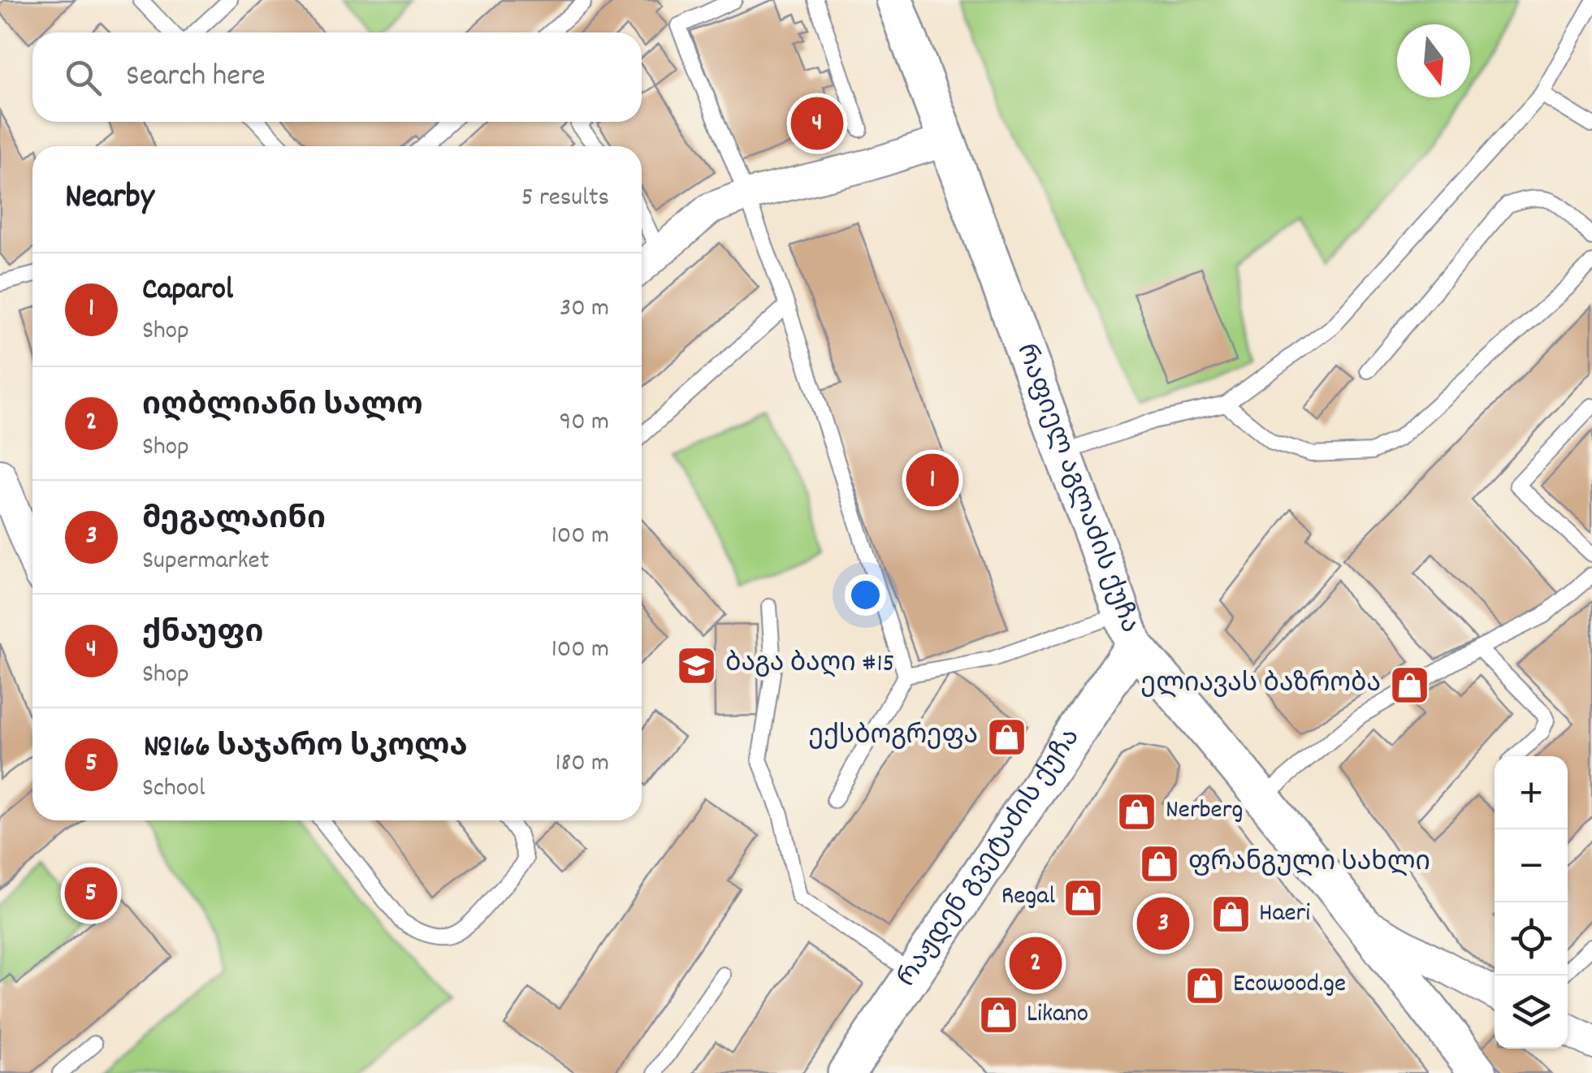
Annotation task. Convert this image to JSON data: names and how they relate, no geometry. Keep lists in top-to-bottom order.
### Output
{
  "streets": {
    "street": ["რაფიელ აგლაძის ქუჩა", "რაჟდენ გვეტაძის ქუჩა"]
  },
  "crossings": [
    ["რაფიელ აგლაძის ქუჩა", "რაჟდენ გვეტაძის ქუჩა"]
  ],
  "places": {
    "school or university": ["ბაგა ბაღი #15"],
    "shop": [
      "ელიავას ბაზრობა",
      "ექსბოგრეფა",
      "Nerberg",
      "ფრანგული სახლი",
      "Regal",
      "Haeri",
      "Ecowood.ge",
      "Likano"
    ]
  },
  "north": "bottom",
  "page": {
    "search": "Search here",
    "pins": [
      "4",
      "1",
      "5",
      "3",
      "2"
    ],
    "heading": ["Nearby", "5 results"],
    "list": [
      {
        "mark": "1",
        "name": "Caparol",
        "note": "Shop",
        "value": "30 m"
      },
      {
        "mark": "2",
        "name": "იღბლიანი სალო",
        "note": "Shop",
        "value": "90 m"
      },
      {
        "mark": "3",
        "name": "მეგალაინი",
        "note": "Supermarket",
        "value": "100 m"
      },
      {
        "mark": "4",
        "name": "ქნაუფი",
        "note": "Shop",
        "value": "100 m"
      },
      {
        "mark": "5",
        "name": "№166 საჯარო სკოლა",
        "note": "School",
        "value": "180 m"
      }
    ],
    "map_buttons": ["+", "−"]
  }
}
